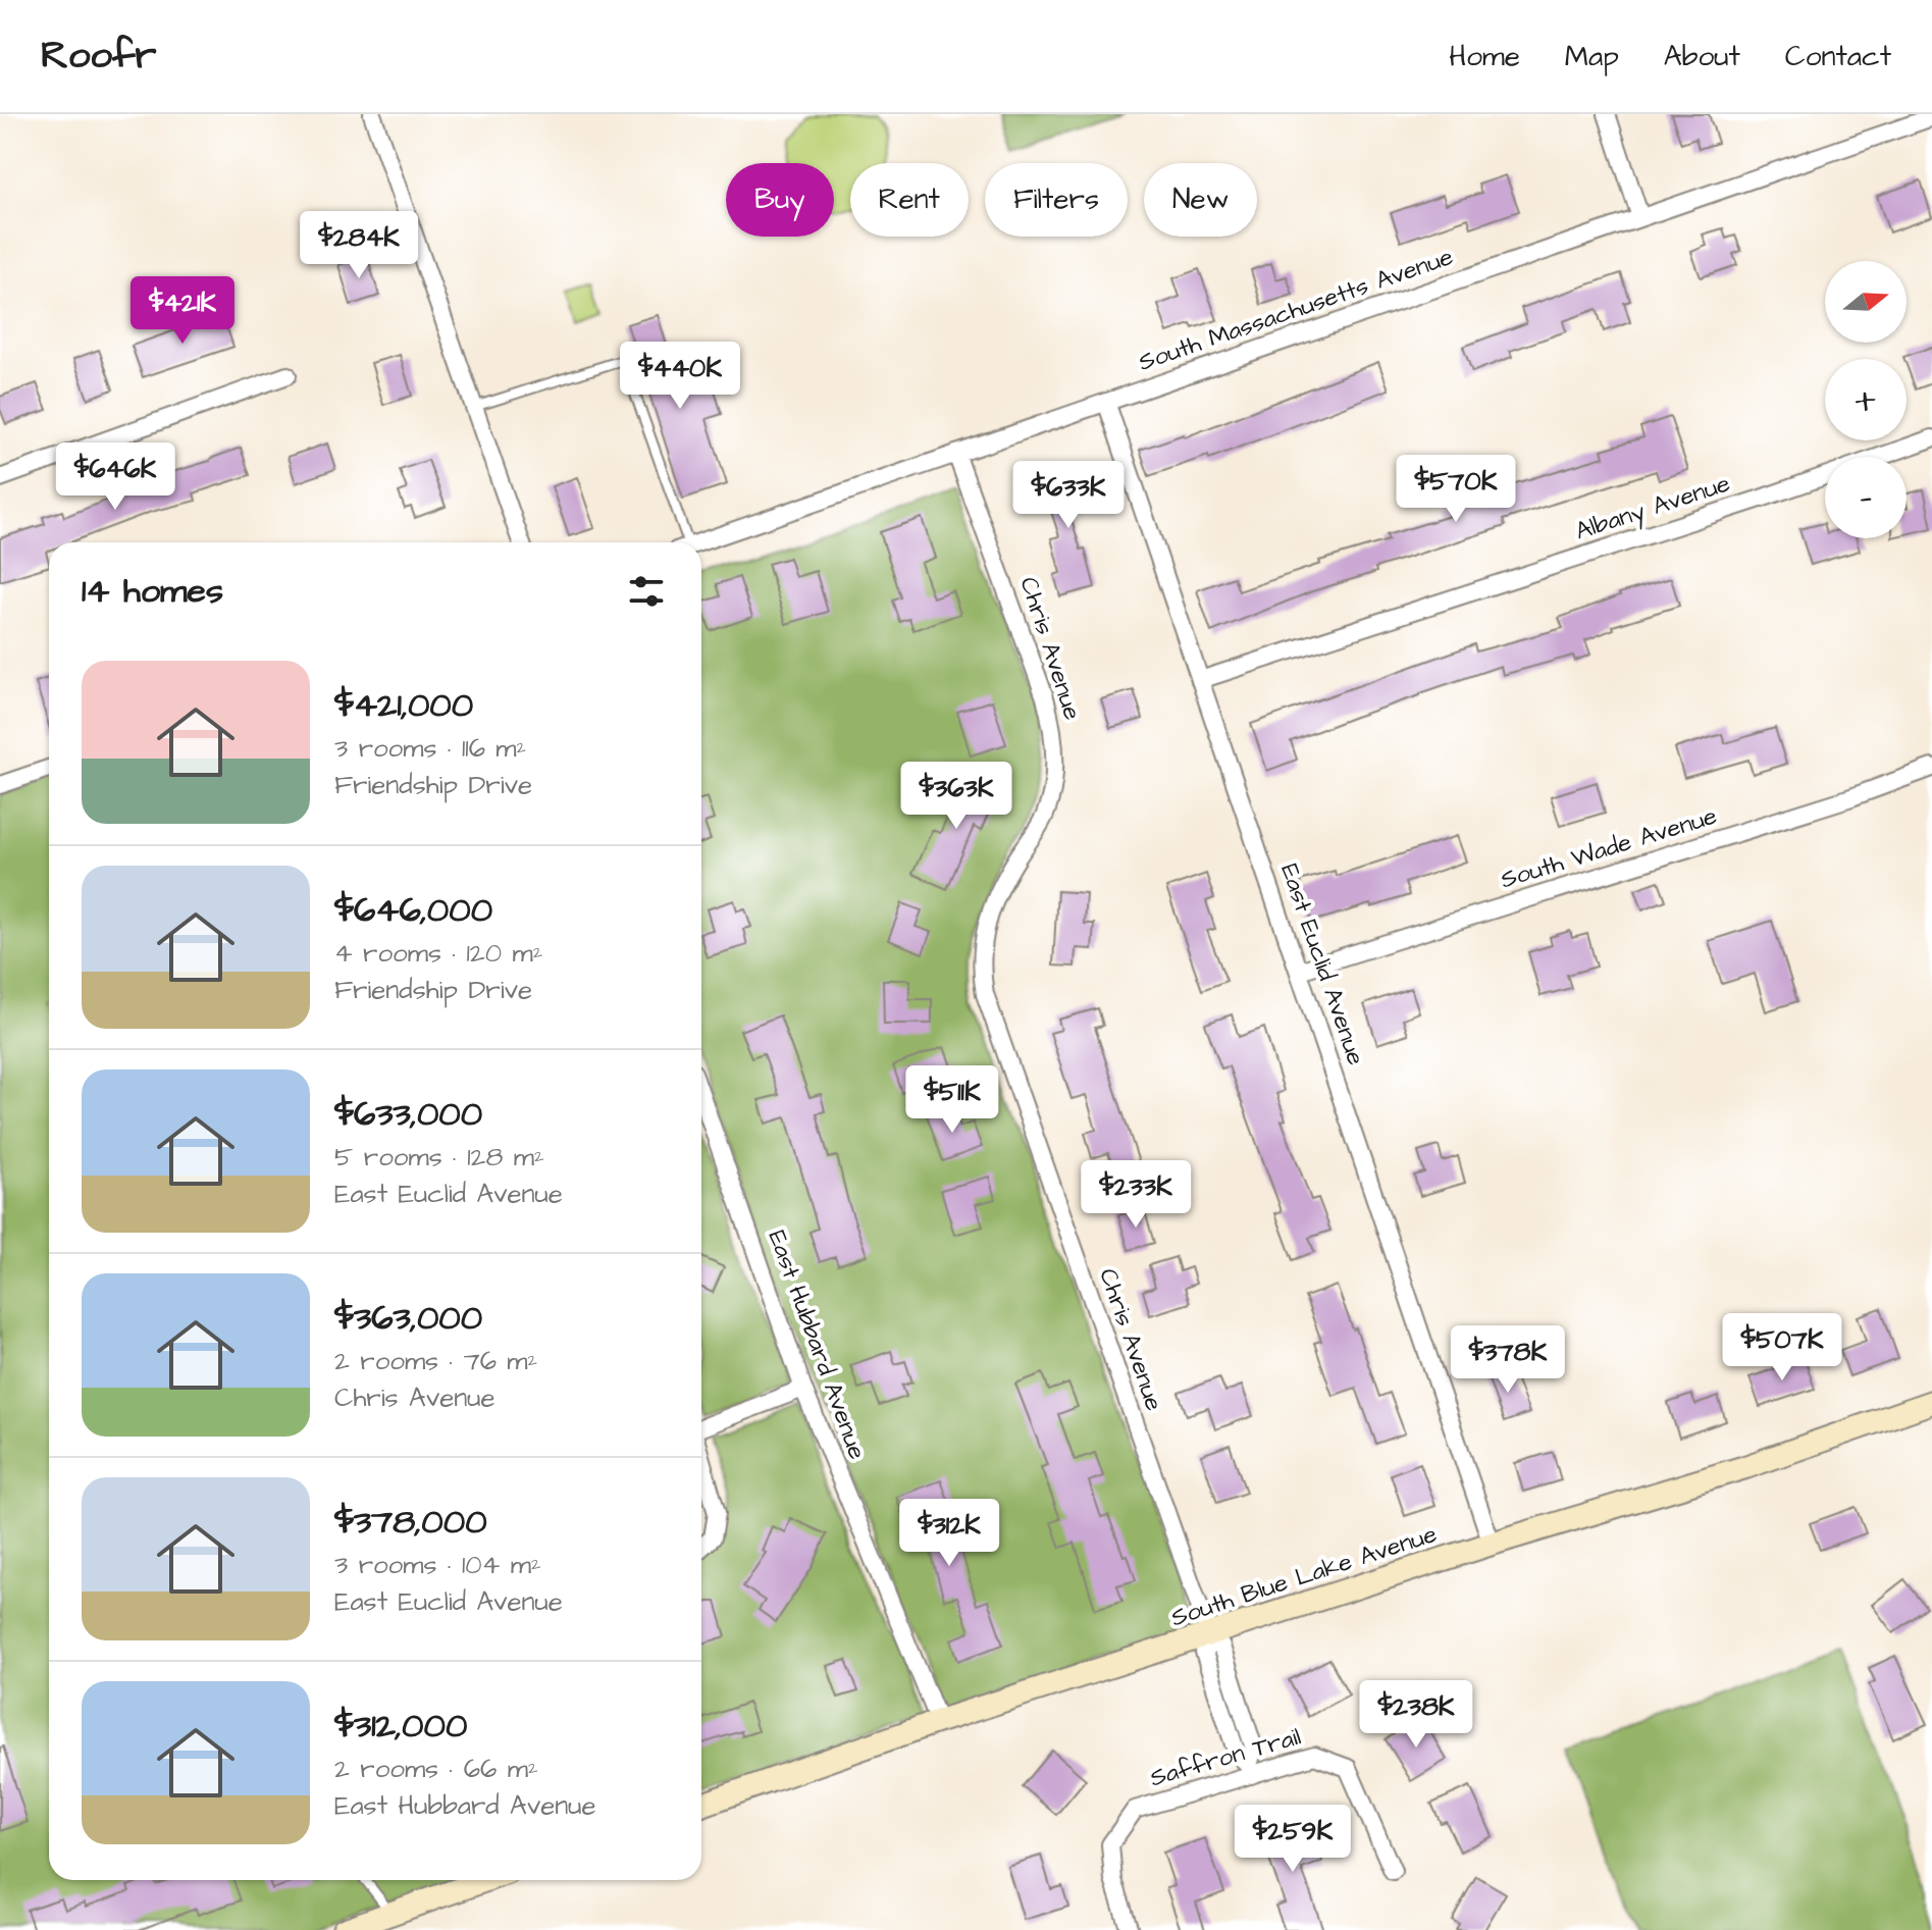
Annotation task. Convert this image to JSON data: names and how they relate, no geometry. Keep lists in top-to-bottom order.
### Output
{
  "streets": {
    "main road": ["South Blue Lake Avenue"],
    "street": [
      "South Massachusetts Avenue",
      "Albany Avenue",
      "Chris Avenue",
      "South Wade Avenue",
      "East Euclid Avenue",
      "East Hubbard Avenue",
      "Saffron Trail"
    ]
  },
  "crossings": [
    ["South Massachusetts Avenue", "Chris Avenue"],
    ["South Massachusetts Avenue", "East Euclid Avenue"],
    ["Albany Avenue", "East Euclid Avenue"],
    ["Chris Avenue", "South Blue Lake Avenue"],
    ["Chris Avenue", "Saffron Trail"],
    ["South Wade Avenue", "East Euclid Avenue"],
    ["East Euclid Avenue", "South Blue Lake Avenue"],
    ["East Hubbard Avenue", "South Blue Lake Avenue"]
  ],
  "north": "right",
  "page": {
    "header": "Roofr",
    "nav": [
      "Home",
      "Map",
      "About",
      "Contact"
    ],
    "chip": [
      "Buy",
      "Rent",
      "Filters",
      "New"
    ],
    "price": [
      "$284K",
      "$421K",
      "$440K",
      "$646K",
      "$570K",
      "$633K",
      "$363K",
      "$511K",
      "$233K",
      "$507K",
      "$378K",
      "$312K",
      "$238K",
      "$259K"
    ],
    "map_buttons": ["+", "−"],
    "heading": "14 homes",
    "list": [
      {
        "name": "$421,000",
        "note": "3 rooms · 116 m² · Friendship Drive"
      },
      {
        "name": "$646,000",
        "note": "4 rooms · 120 m² · Friendship Drive"
      },
      {
        "name": "$633,000",
        "note": "5 rooms · 128 m² · East Euclid Avenue"
      },
      {
        "name": "$363,000",
        "note": "2 rooms · 76 m² · Chris Avenue"
      },
      {
        "name": "$378,000",
        "note": "3 rooms · 104 m² · East Euclid Avenue"
      },
      {
        "name": "$312,000",
        "note": "2 rooms · 66 m² · East Hubbard Avenue"
      }
    ]
  }
}
